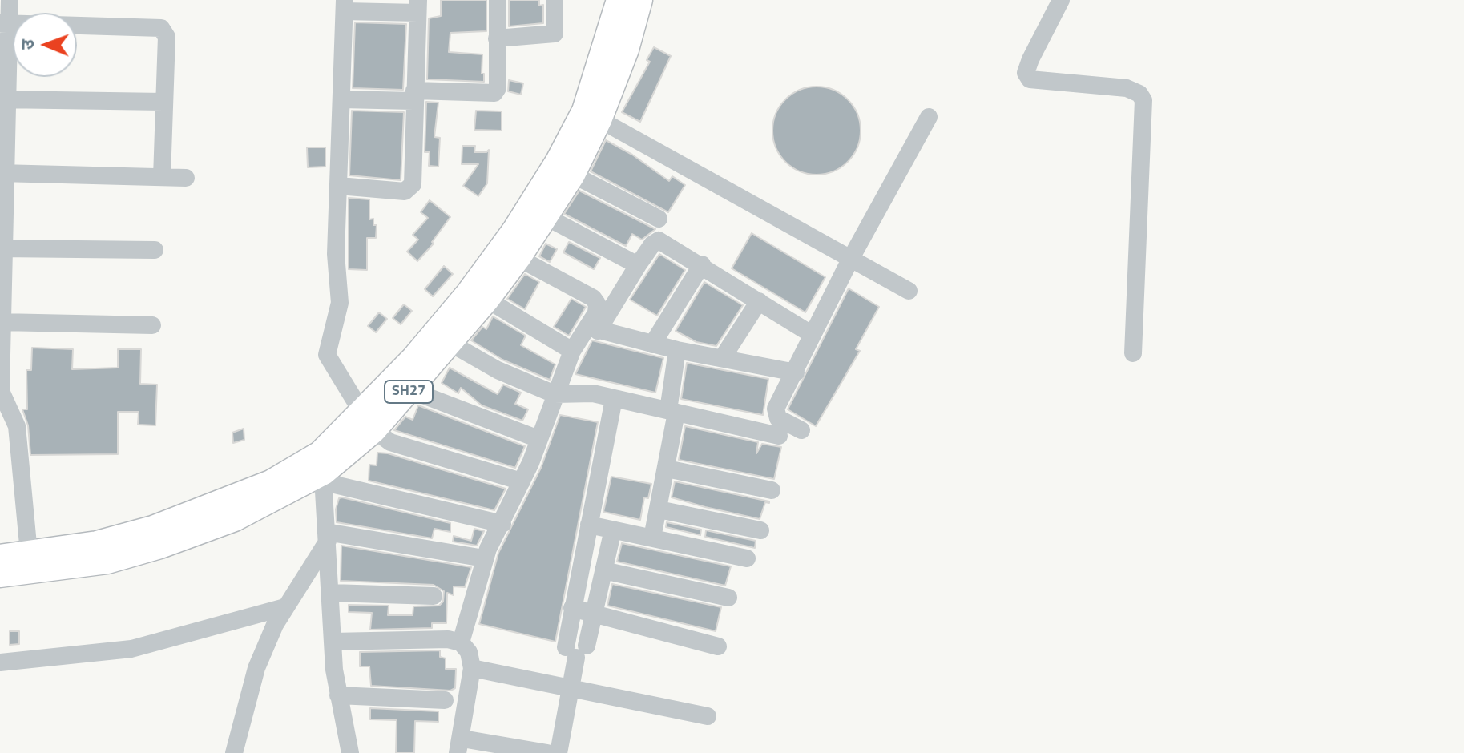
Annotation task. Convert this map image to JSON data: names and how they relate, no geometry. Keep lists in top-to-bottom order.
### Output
{
  "streets": {
    "main road": ["SH27"]
  },
  "north": "left"
}
